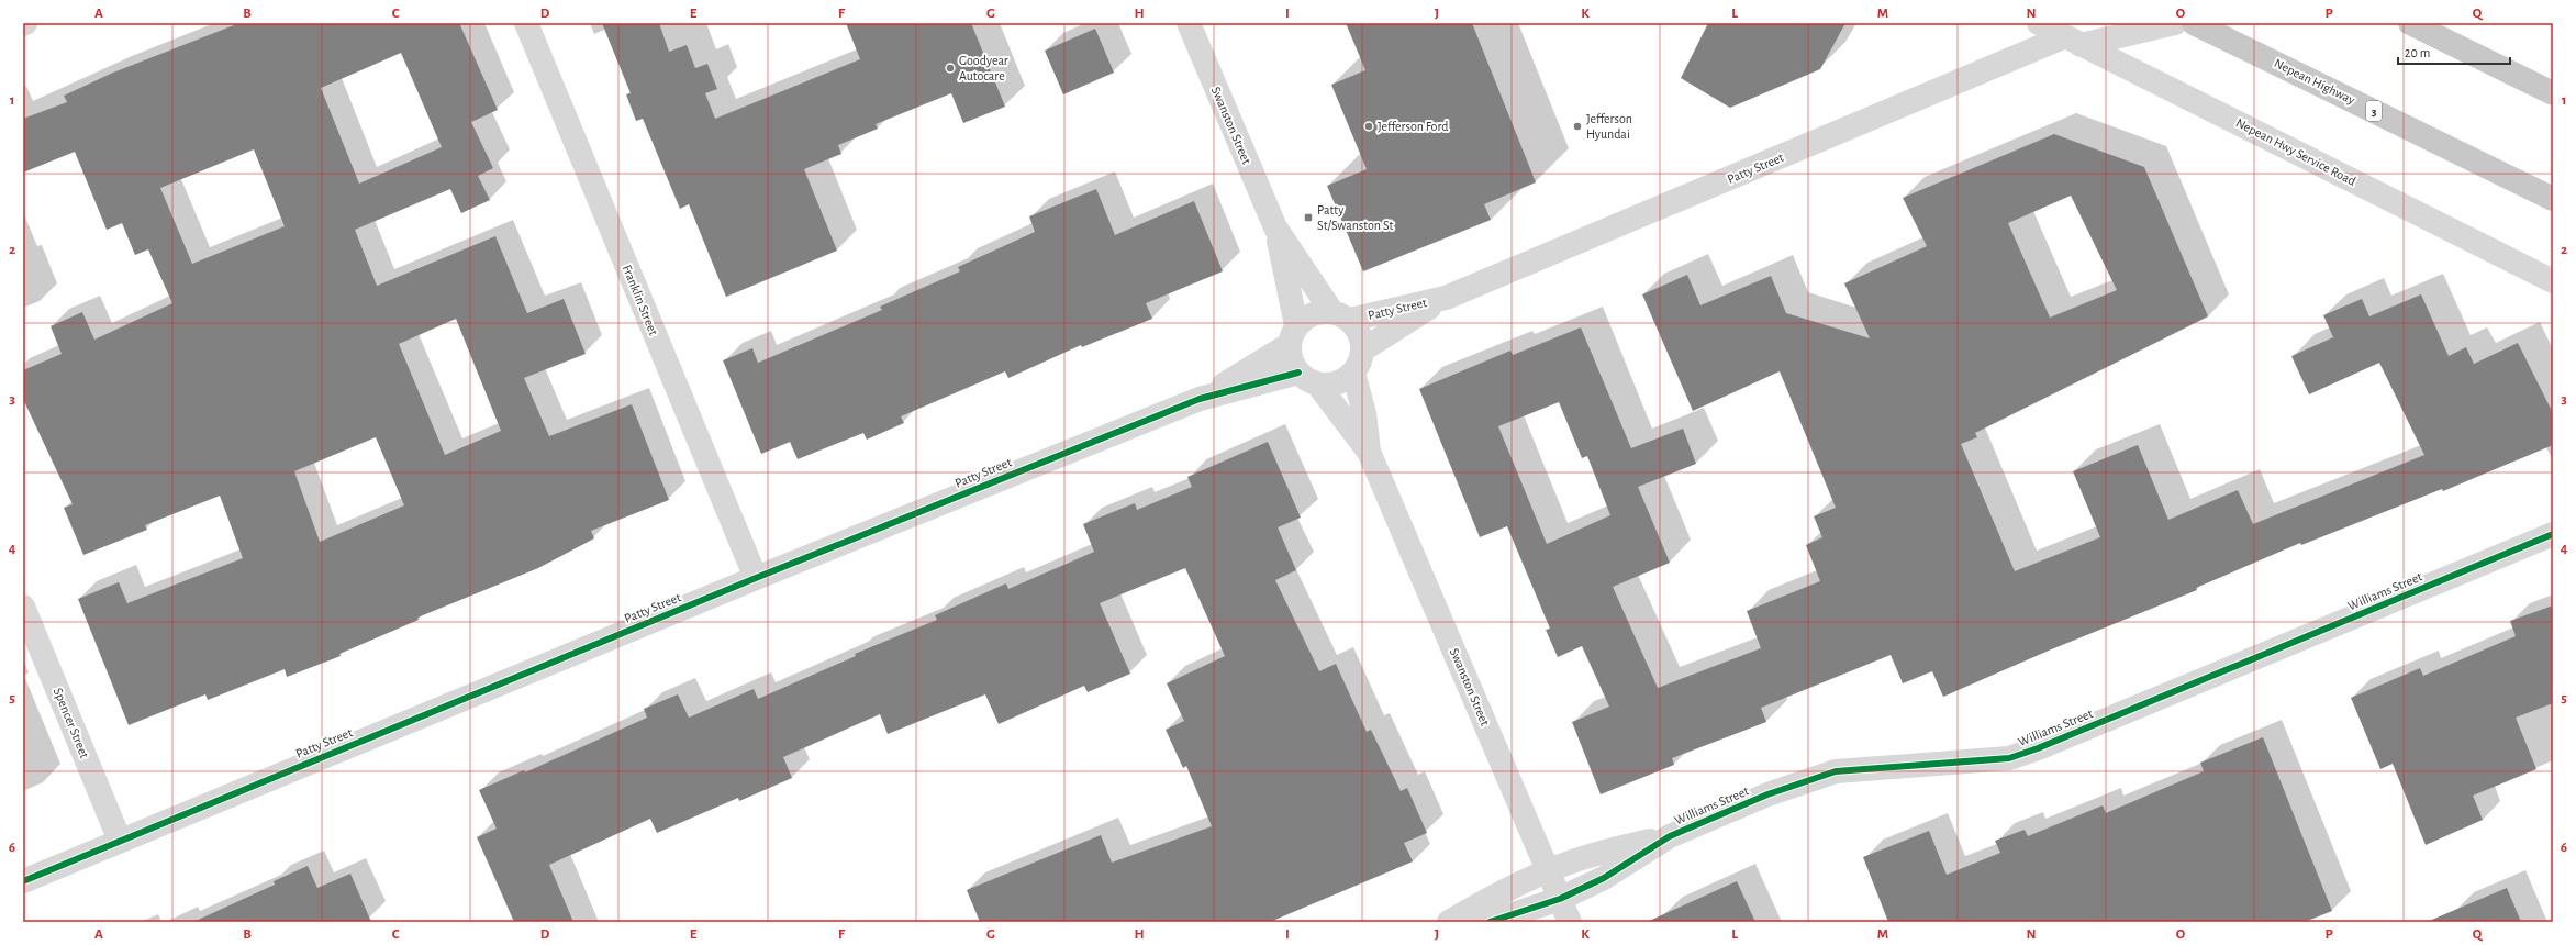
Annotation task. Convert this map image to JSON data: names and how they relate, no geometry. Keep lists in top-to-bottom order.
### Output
{
  "streets": {
    "highway": ["Nepean Highway", "3"],
    "street": [
      "Swanston Street",
      "Nepean Hwy Service Road",
      "Patty Street",
      "Franklin Street",
      "Williams Street",
      "Spencer Street"
    ]
  },
  "crossings": [
    ["Swanston Street", "Patty Street"],
    ["Swanston Street", "Williams Street"],
    ["Nepean Hwy Service Road", "Patty Street"],
    ["Patty Street", "Franklin Street"],
    ["Patty Street", "Spencer Street"]
  ],
  "places": {
    "other": ["Goodyear Autocare", "Jefferson Ford", "Jefferson Hyundai"],
    "transit": ["Patty St/Swanston St"]
  },
  "scale_bar": "20 m",
  "grid": {
    "columns": [
      "A",
      "B",
      "C",
      "D",
      "E",
      "F",
      "G",
      "H",
      "I",
      "J",
      "K",
      "L",
      "M",
      "N",
      "O",
      "P",
      "Q"
    ],
    "rows": [
      "1",
      "2",
      "3",
      "4",
      "5",
      "6"
    ]
  }
}
